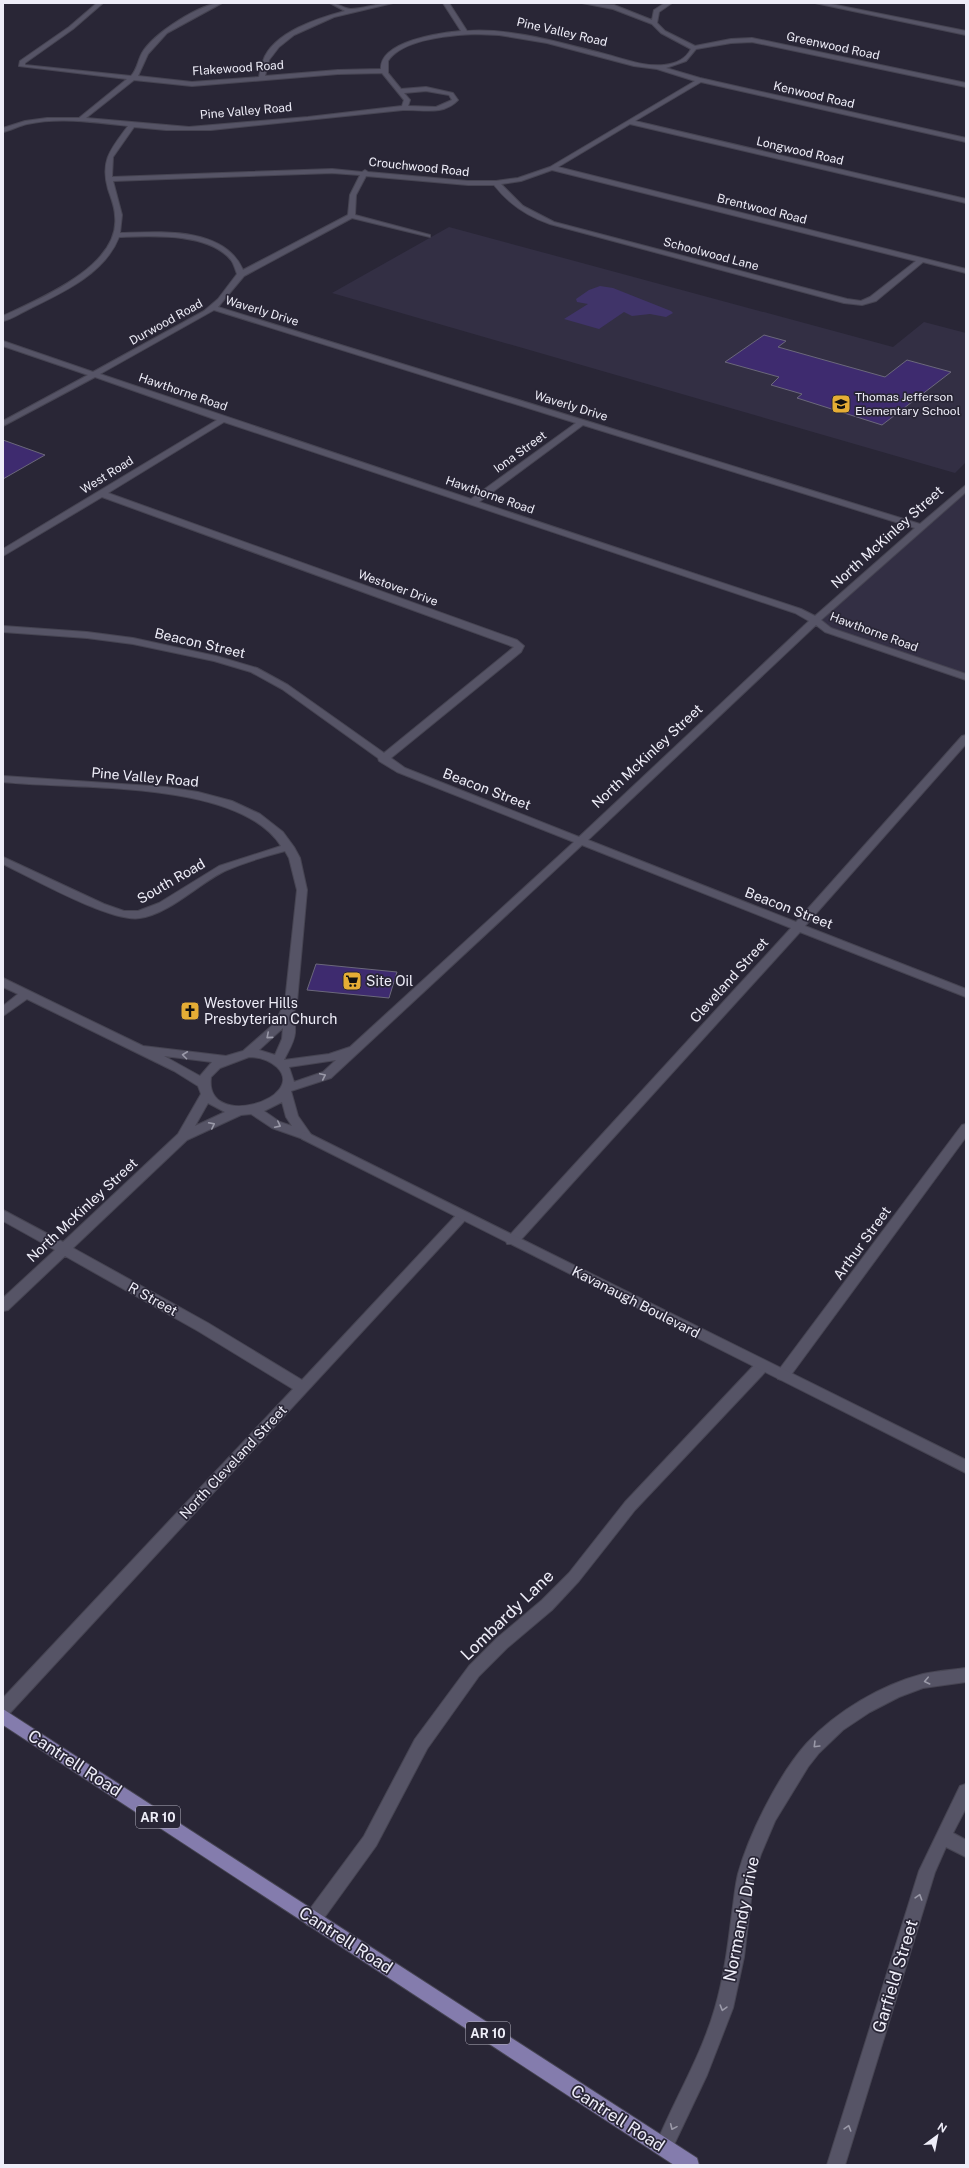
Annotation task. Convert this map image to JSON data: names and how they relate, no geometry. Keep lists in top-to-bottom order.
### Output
{
  "streets": {
    "main road": ["Cantrell Road", "AR 10"],
    "street": [
      "Pine Valley Road",
      "Greenwood Road",
      "Flakewood Road",
      "Kenwood Road",
      "Longwood Road",
      "Crouchwood Road",
      "Brentwood Road",
      "Schoolwood Lane",
      "Waverly Drive",
      "Durwood Road",
      "Hawthorne Road",
      "Iona Street",
      "West Road",
      "North McKinley Street",
      "Westover Drive",
      "Beacon Street",
      "South Road",
      "Cleveland Street",
      "Arthur Street",
      "R Street",
      "Kavanaugh Boulevard",
      "North Cleveland Street",
      "Lombardy Lane",
      "Normandy Drive",
      "Garfield Street"
    ]
  },
  "crossings": [
    ["Pine Valley Road", "Greenwood Road"],
    ["Pine Valley Road", "Flakewood Road"],
    ["Pine Valley Road", "Kenwood Road"],
    ["Pine Valley Road", "South Road"],
    ["Kenwood Road", "Crouchwood Road"],
    ["Longwood Road", "Crouchwood Road"],
    ["Crouchwood Road", "Brentwood Road"],
    ["Crouchwood Road", "Schoolwood Lane"],
    ["Brentwood Road", "Schoolwood Lane"],
    ["Waverly Drive", "Durwood Road"],
    ["Waverly Drive", "Iona Street"],
    ["Waverly Drive", "North McKinley Street"],
    ["Durwood Road", "Hawthorne Road"],
    ["Hawthorne Road", "Iona Street"],
    ["Hawthorne Road", "West Road"],
    ["Hawthorne Road", "North McKinley Street"],
    ["West Road", "Westover Drive"],
    ["North McKinley Street", "Beacon Street"],
    ["North McKinley Street", "R Street"],
    ["North McKinley Street", "Kavanaugh Boulevard"],
    ["Westover Drive", "Beacon Street"],
    ["Beacon Street", "Cleveland Street"],
    ["Cleveland Street", "Kavanaugh Boulevard"],
    ["Arthur Street", "Kavanaugh Boulevard"],
    ["R Street", "North Cleveland Street"],
    ["Kavanaugh Boulevard", "North Cleveland Street"],
    ["Kavanaugh Boulevard", "Lombardy Lane"],
    ["Lombardy Lane", "Cantrell Road"],
    ["Cantrell Road", "Normandy Drive"]
  ],
  "one_way": ["Normandy Drive", "Garfield Street"],
  "places": {
    "school or university": ["Thomas Jefferson Elementary School"],
    "supermarket": ["Site Oil"],
    "church": ["Westover Hills Presbyterian Church"]
  },
  "north": "top right"
}
